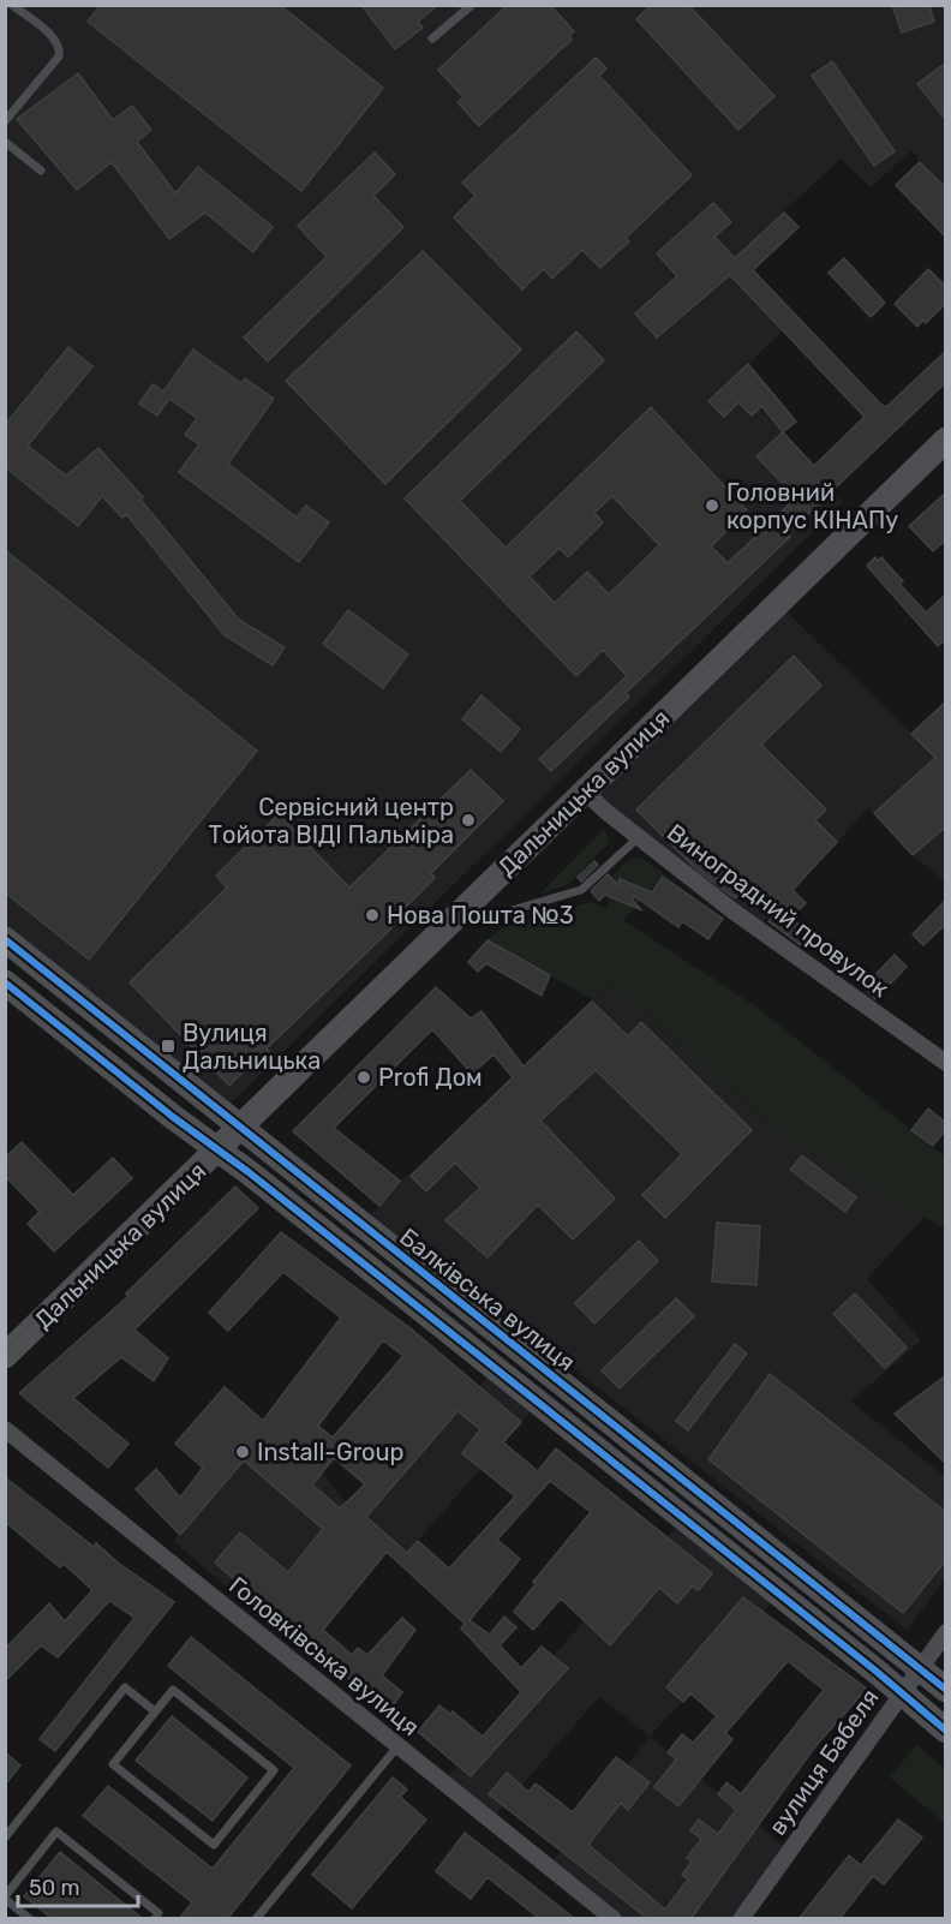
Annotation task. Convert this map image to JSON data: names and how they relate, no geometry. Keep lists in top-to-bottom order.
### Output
{
  "streets": {
    "main road": ["Дальницька вулиця", "Балківська вулиця"],
    "street": ["Виноградний провулок", "Головківська вулиця", "вулиця Бабеля"]
  },
  "crossings": [
    ["Дальницька вулиця", "Виноградний провулок"],
    ["Дальницька вулиця", "Балківська вулиця"],
    ["Балківська вулиця", "вулиця Бабеля"]
  ],
  "places": {
    "other": [
      "Головний корпус КІНАПу",
      "Сервісний центр Тойота ВІДІ Пальміра",
      "Нова Пошта №3",
      "Profi Дом",
      "Install-Group"
    ],
    "transit": ["Вулиця Дальницька"]
  },
  "scale_bar": "50 m"
}
